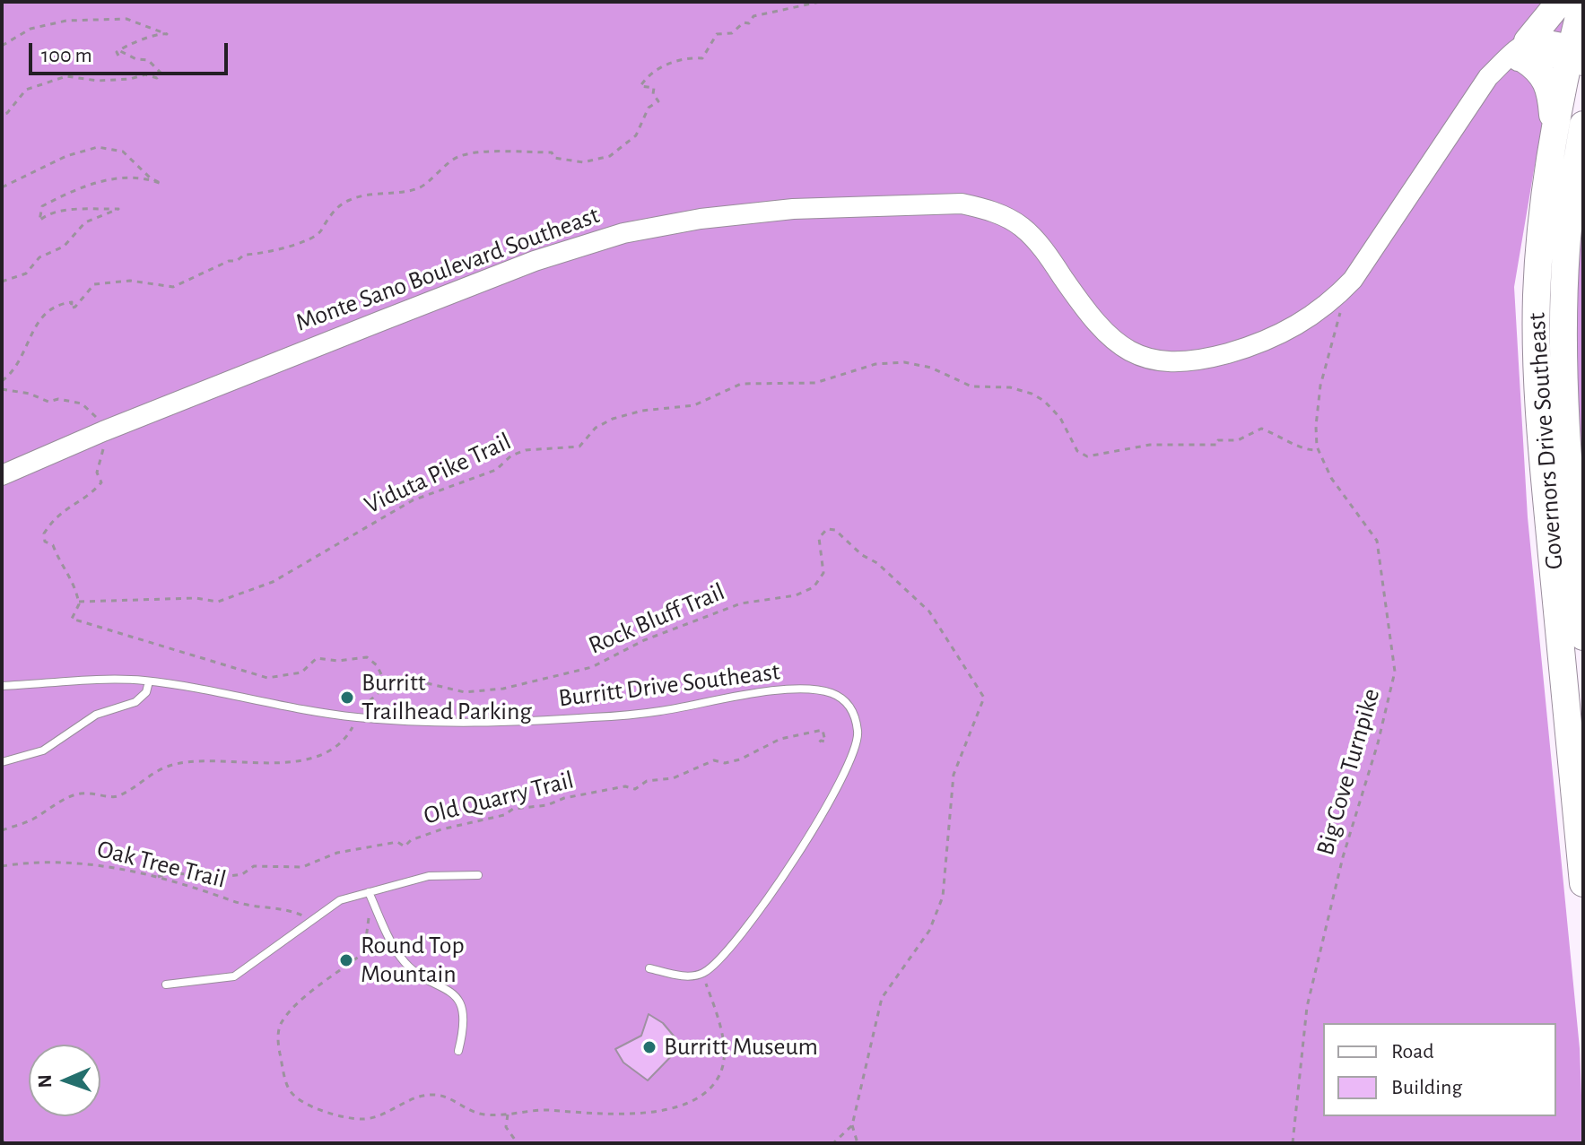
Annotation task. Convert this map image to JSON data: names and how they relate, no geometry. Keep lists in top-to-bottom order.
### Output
{
  "streets": {
    "highway": ["Governors Drive Southeast"],
    "street": ["Monte Sano Boulevard Southeast"],
    "lane": ["Burritt Drive Southeast"],
    "path": [
      "Viduta Pike Trail",
      "Rock Bluff Trail",
      "Big Cove Turnpike",
      "Old Quarry Trail",
      "Oak Tree Trail"
    ]
  },
  "crossings": [
    ["Monte Sano Boulevard Southeast", "Big Cove Turnpike"],
    ["Viduta Pike Trail", "Big Cove Turnpike"],
    ["Old Quarry Trail", "Oak Tree Trail"]
  ],
  "places": ["Burritt Trailhead Parking", "Round Top Mountain", "Burritt Museum"],
  "legend": ["Road", "Building"],
  "scale_bar": "100 m",
  "north": "left"
}
